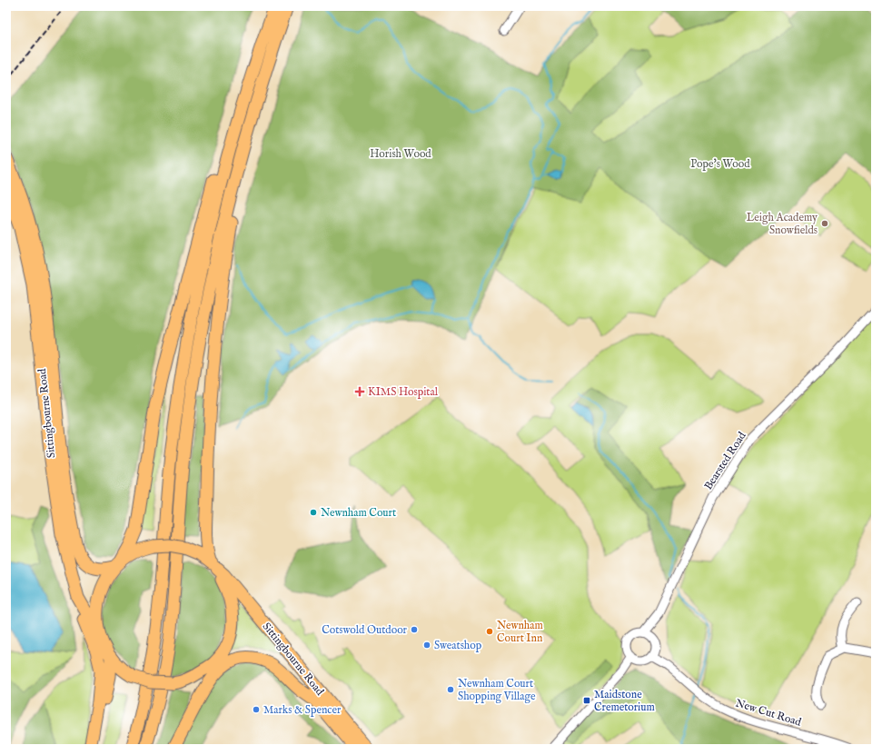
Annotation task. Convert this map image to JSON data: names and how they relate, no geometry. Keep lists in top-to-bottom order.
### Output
{
  "streets": {
    "highway": ["Sittingbourne Road"],
    "street": ["Bearsted Road", "New Cut Road"]
  },
  "crossings": [
    ["Bearsted Road", "New Cut Road"]
  ],
  "parks": ["Horish Wood", "Pope's Wood"],
  "places": {
    "other": [
      "Leigh Academy Snowfields",
      "Newnham Court",
      "Cotswold Outdoor",
      "Newnham Court Inn",
      "Sweatshop",
      "Newnham Court Shopping Village",
      "Marks & Spencer"
    ],
    "health": ["KIMS Hospital"],
    "transit": ["Maidstone Cremetorium"]
  }
}
